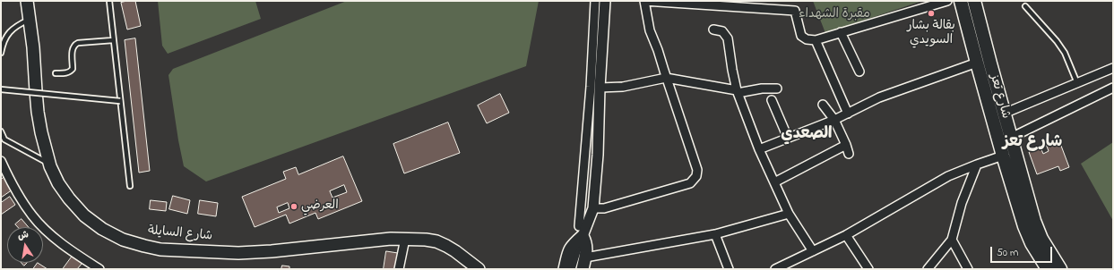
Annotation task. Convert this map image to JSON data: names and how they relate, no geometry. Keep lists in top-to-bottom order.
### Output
{
  "streets": {
    "main road": ["شارع تعز", "شارع السايلة"]
  },
  "districts": ["الصعدي", "شارع تعز"],
  "parks": ["مقبرة الشهداء"],
  "places": ["بقالة بشار السويدي", "العرضي"],
  "scale_bar": "50 m",
  "north": "top"
}
